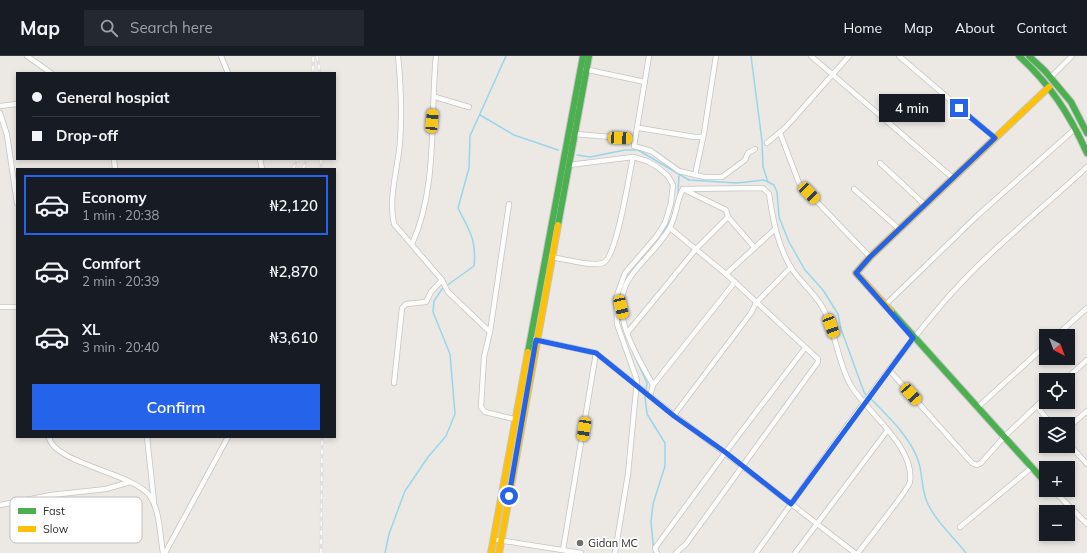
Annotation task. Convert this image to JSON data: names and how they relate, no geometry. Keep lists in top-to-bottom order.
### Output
{
  "places": ["Gidan MC"],
  "legend": ["Fast", "Slow"],
  "north": "bottom right",
  "page": {
    "header": "Map",
    "search": "Search here",
    "nav": [
      "Home",
      "Map",
      "About",
      "Contact"
    ],
    "banner": ["General hospiat", "Drop-off"],
    "bubble": "4 min",
    "list": [
      {
        "name": "Economy",
        "note": "1 min · 20:38",
        "value": "₦2,120"
      },
      {
        "name": "Comfort",
        "note": "2 min · 20:39",
        "value": "₦2,870"
      },
      {
        "name": "XL",
        "note": "3 min · 20:40",
        "value": "₦3,610"
      }
    ],
    "map_buttons": ["+", "−"],
    "buttons": "Confirm"
  }
}
